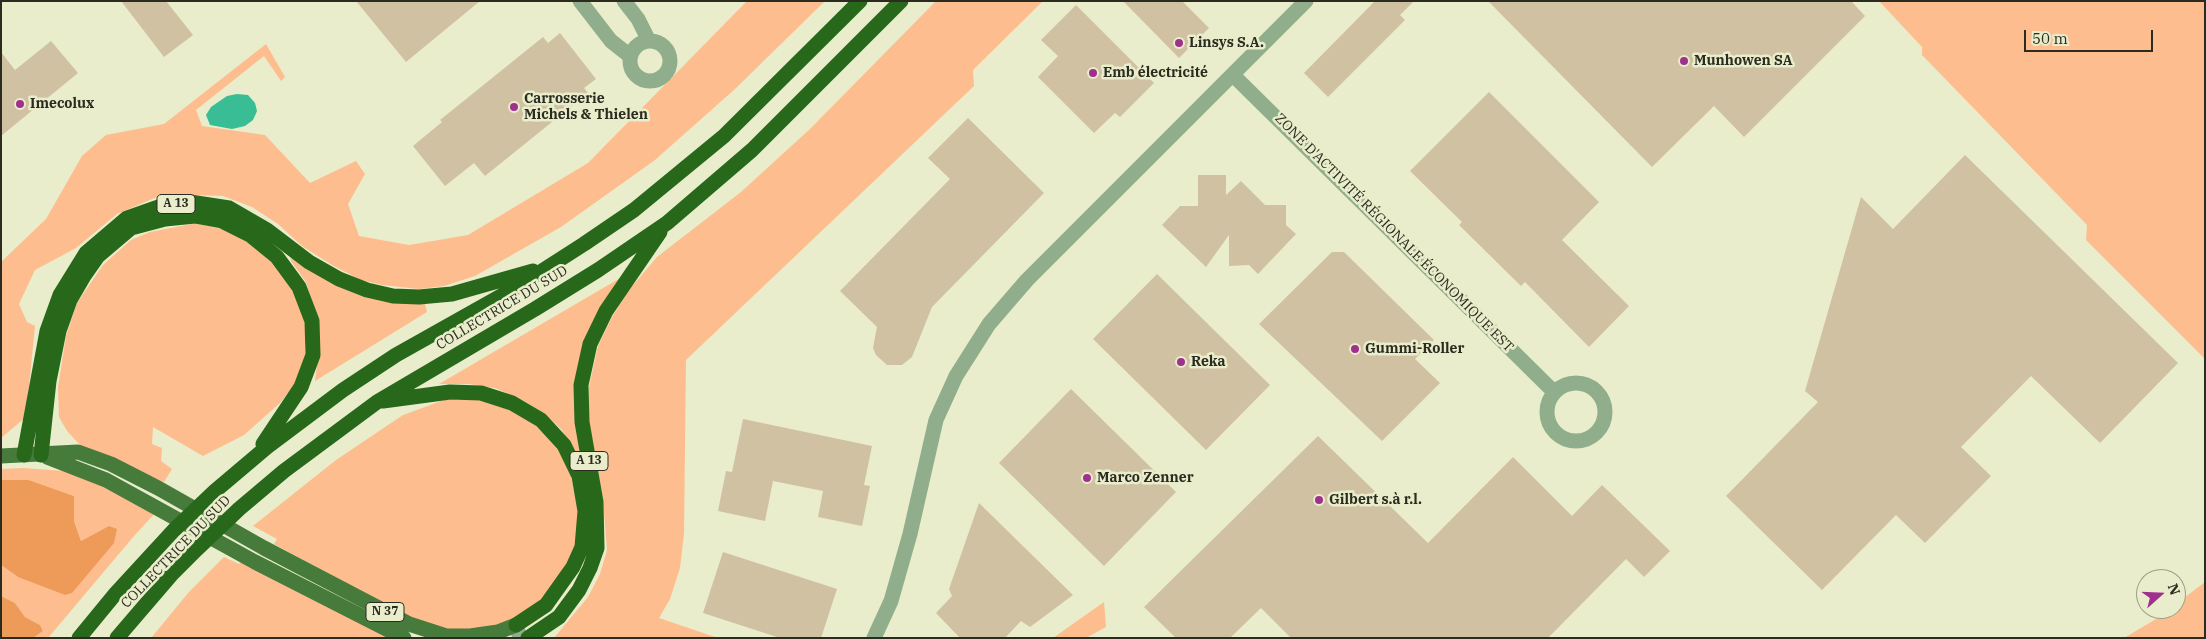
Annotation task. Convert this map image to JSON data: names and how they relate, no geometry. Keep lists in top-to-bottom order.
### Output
{
  "streets": {
    "highway": ["A 13", "COLLECTRICE DU SUD"],
    "main road": ["N 37"],
    "street": ["ZONE D'ACTIVITÉ RÉGIONALE ÉCONOMIQUE EST"]
  },
  "crossings": [
    ["A 13", "COLLECTRICE DU SUD"],
    ["A 13", "N 37"]
  ],
  "places": [
    "Linsys S.A.",
    "Munhowen SA",
    "Emb électricité",
    "Imecolux",
    "Carrosserie Michels & Thielen",
    "Gummi-Roller",
    "Reka",
    "Marco Zenner",
    "Gilbert s.à r.l."
  ],
  "scale_bar": "50 m",
  "north": "right"
}
